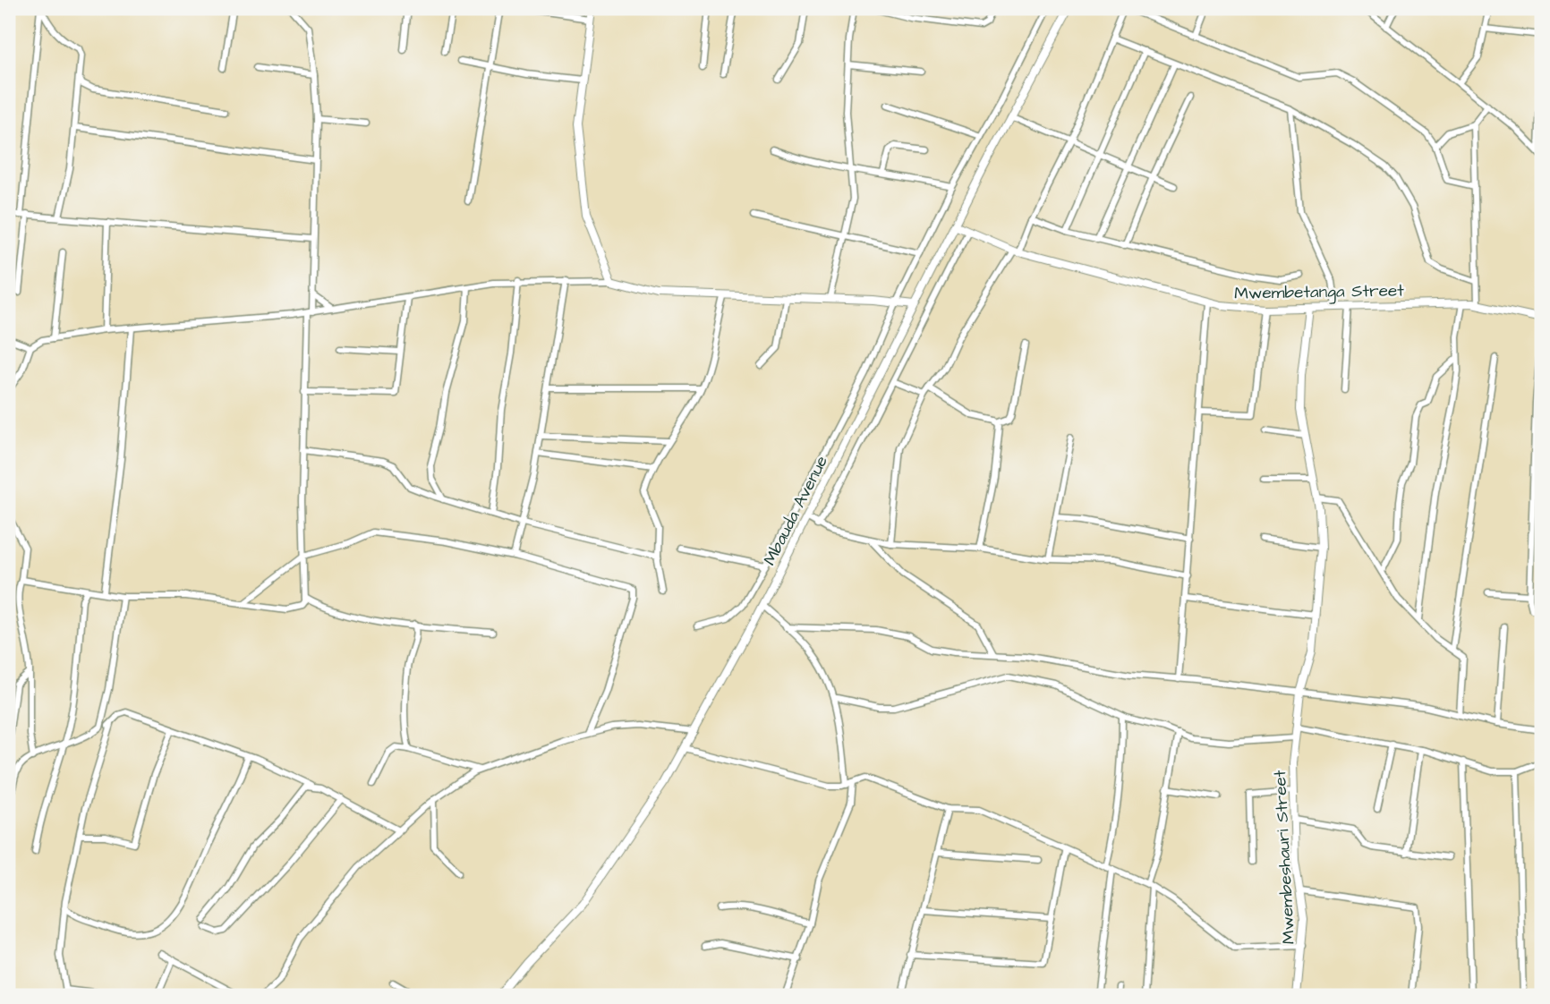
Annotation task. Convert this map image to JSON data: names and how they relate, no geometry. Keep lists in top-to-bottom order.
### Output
{
  "streets": {
    "street": ["Mwembetanga Street", "Mbauda Avenue", "Mwembeshauri Street"]
  },
  "crossings": [
    ["Mwembetanga Street", "Mbauda Avenue"],
    ["Mwembetanga Street", "Mwembeshauri Street"]
  ]
}
